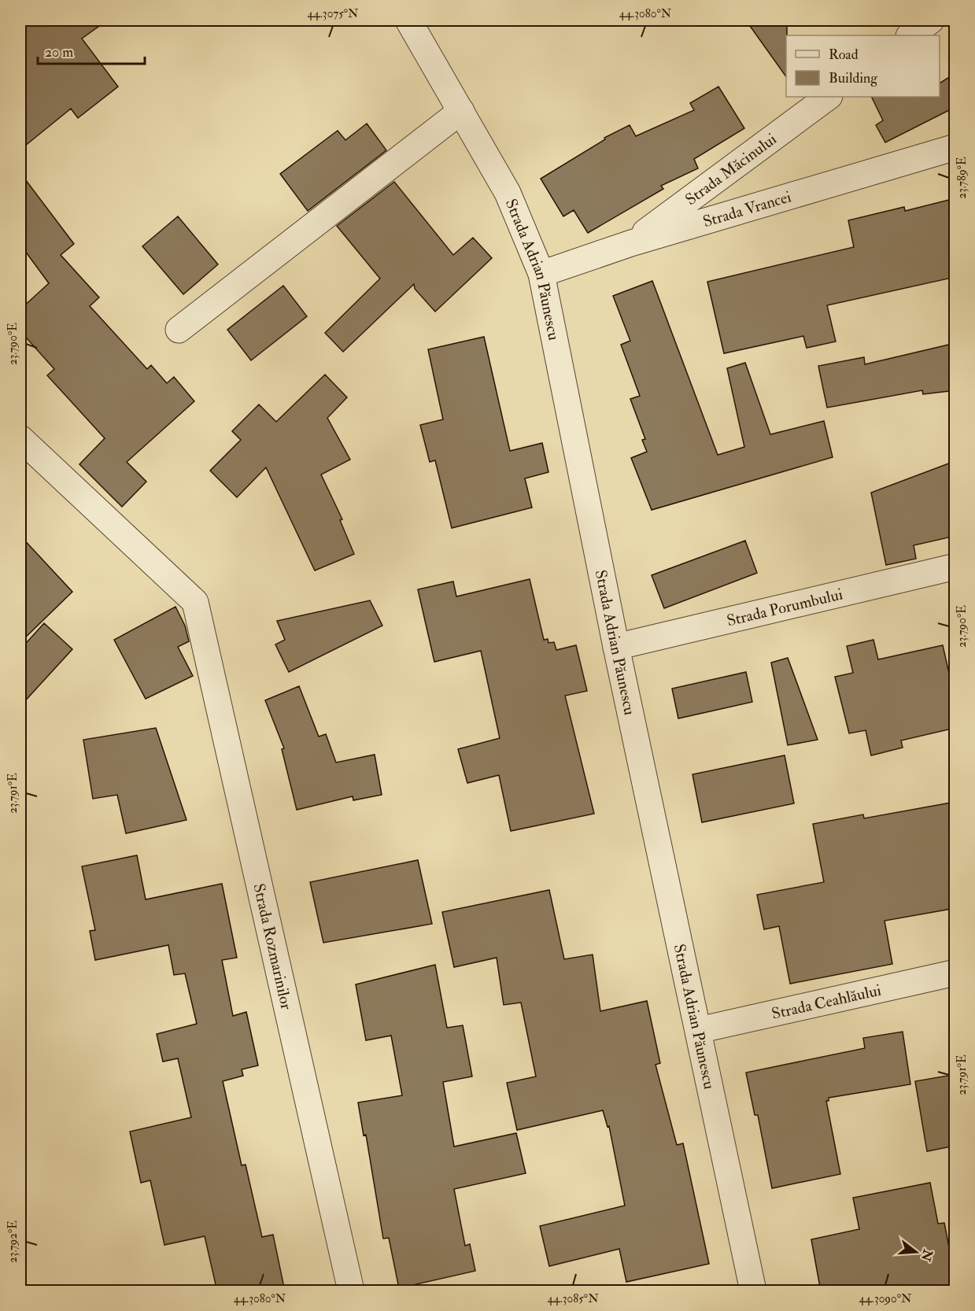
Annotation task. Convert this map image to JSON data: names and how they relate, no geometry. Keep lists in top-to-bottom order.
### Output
{
  "streets": {
    "street": [
      "Strada Măcinului",
      "Strada Vrancei",
      "Strada Adrian Păunescu",
      "Strada Porumbului",
      "Strada Rozmarinilor",
      "Strada Ceahlăului"
    ]
  },
  "crossings": [
    ["Strada Măcinului", "Strada Vrancei"],
    ["Strada Vrancei", "Strada Adrian Păunescu"],
    ["Strada Adrian Păunescu", "Strada Porumbului"],
    ["Strada Adrian Păunescu", "Strada Ceahlăului"]
  ],
  "legend": ["Road", "Building"],
  "scale_bar": "20 m",
  "north": "right",
  "coordinates": [
    "44.3075°N",
    "44.3080°N",
    "23.789°E",
    "23.790°E",
    "23.791°E",
    "23.792°E",
    "44.3085°N",
    "44.3090°N"
  ]
}
